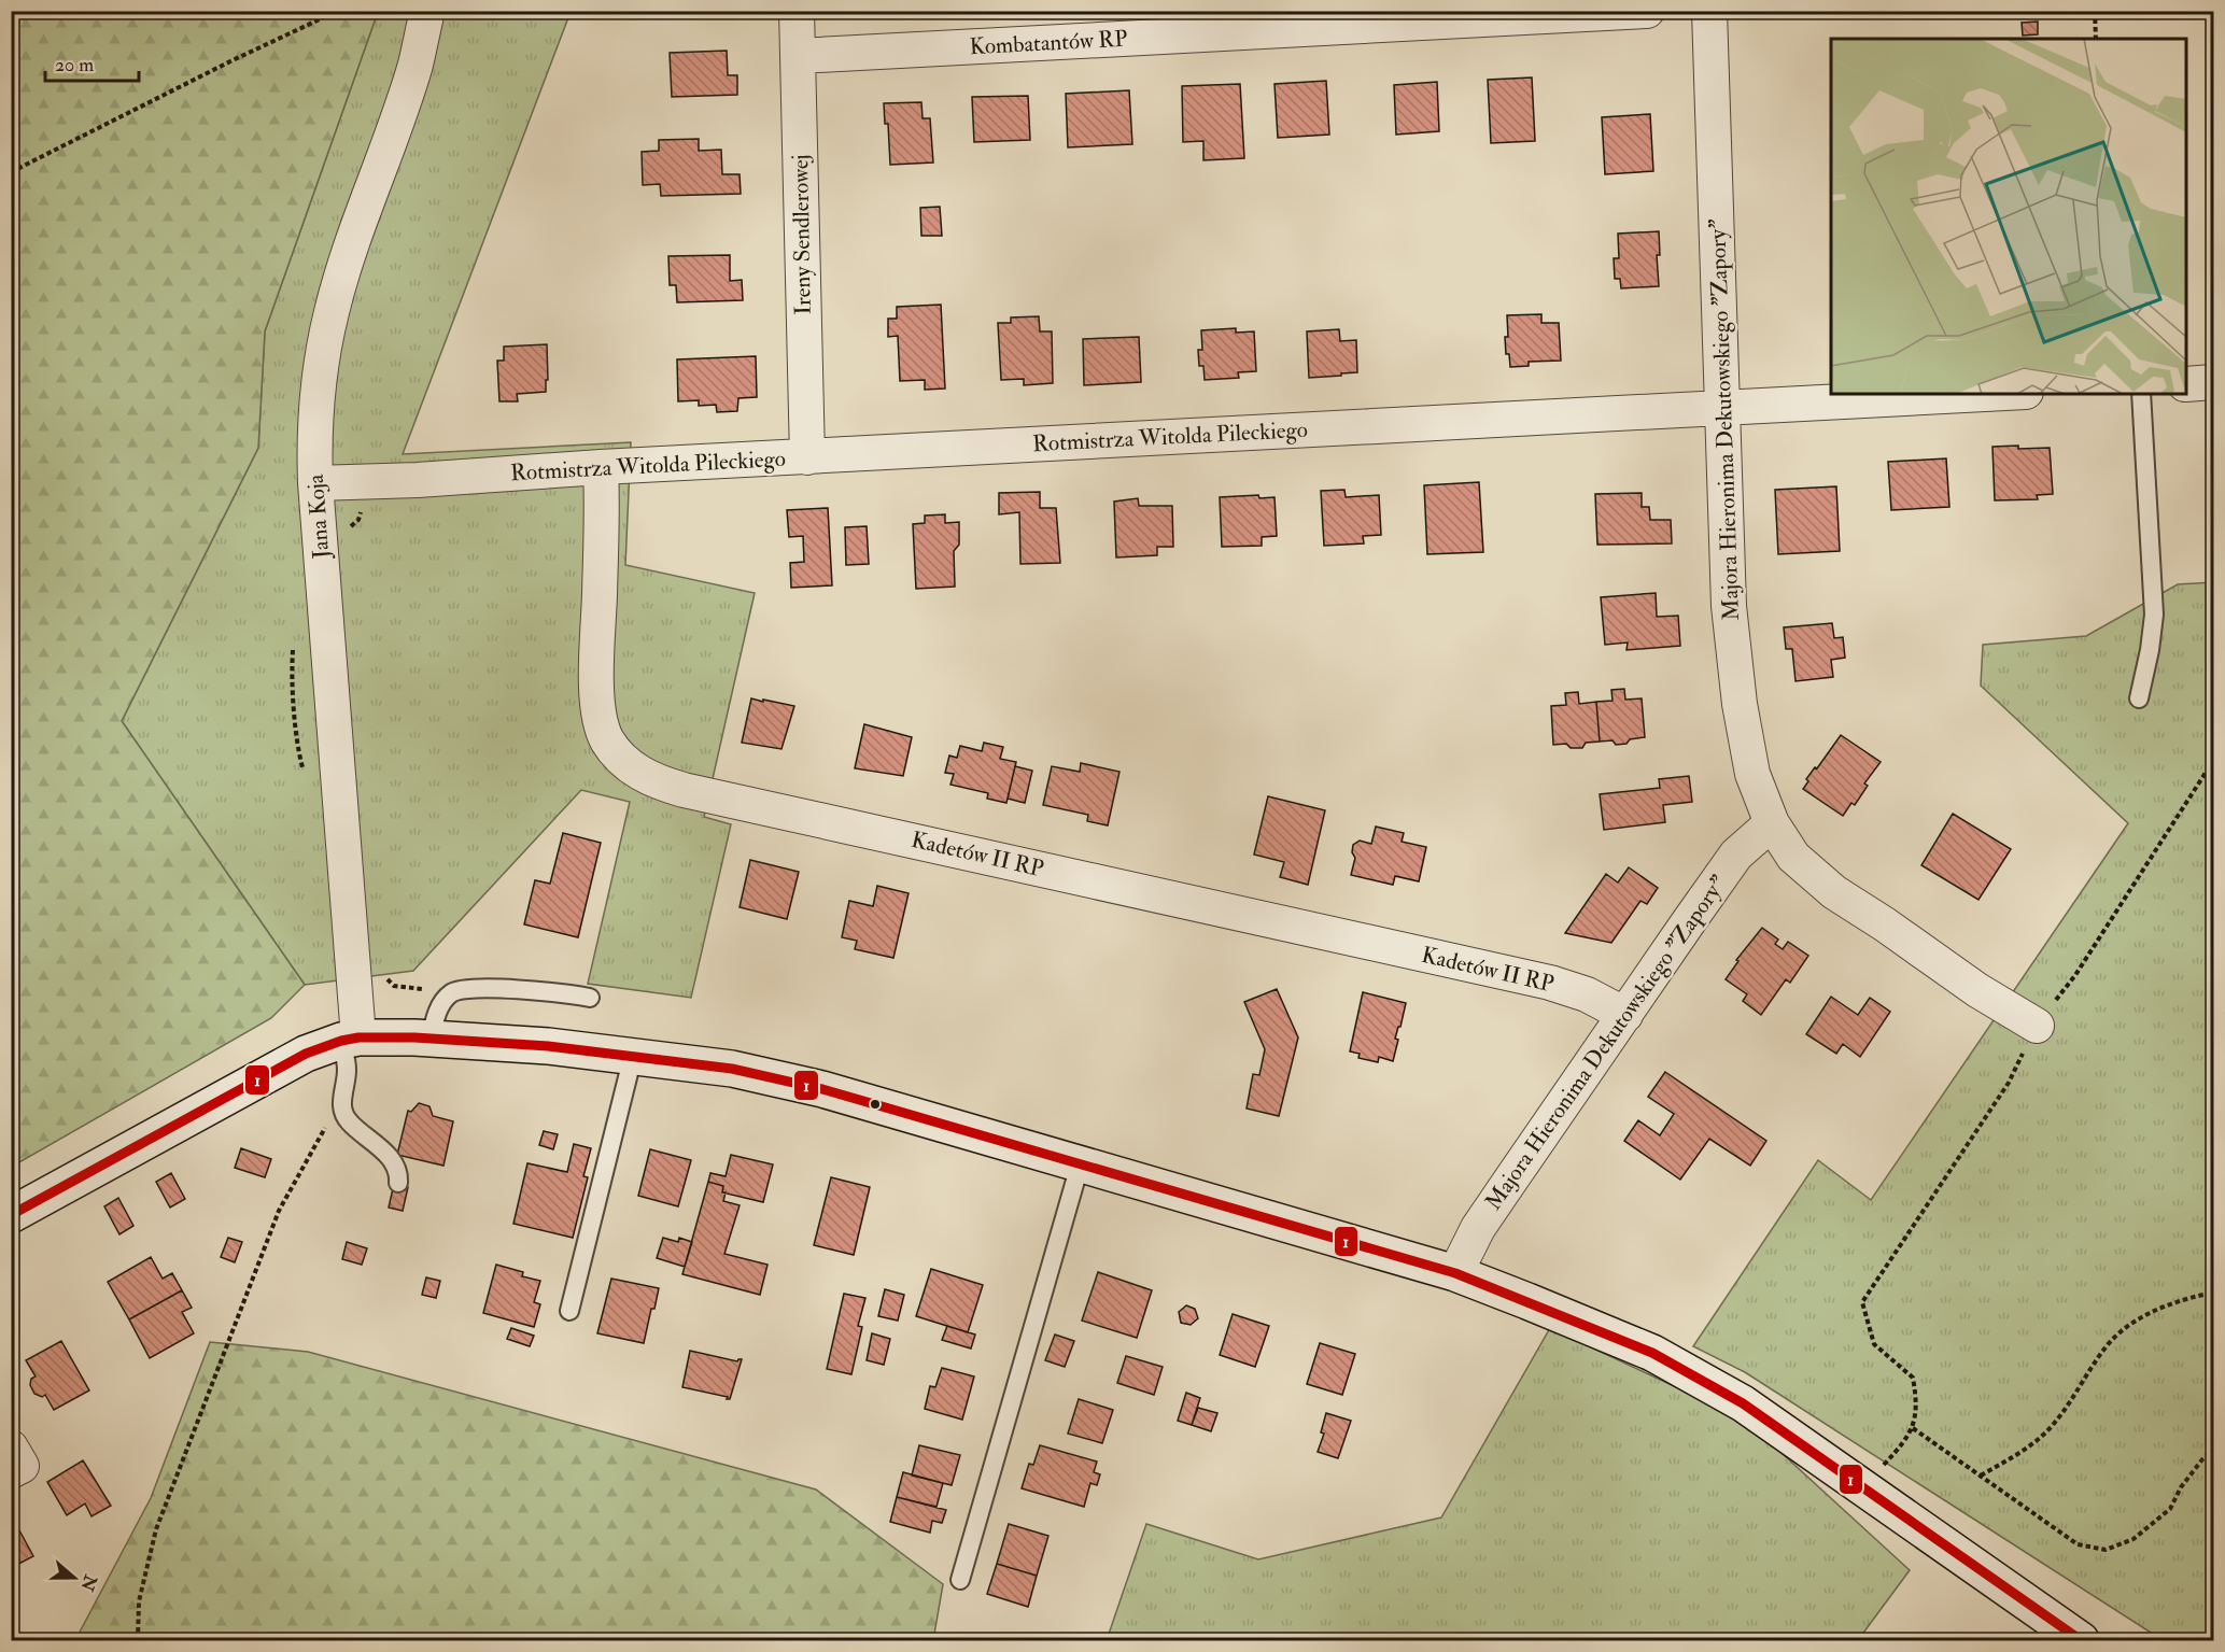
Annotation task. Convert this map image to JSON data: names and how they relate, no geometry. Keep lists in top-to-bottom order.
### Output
{
  "streets": {
    "street": [
      "Kombatantów RP",
      "Ireny Sendlerowej",
      "Majora Hieronima Dekutowskiego \"Zapory\"",
      "Rotmistrza Witolda Pileckiego",
      "Jana Koja",
      "Kadetów II RP"
    ]
  },
  "crossings": [
    ["Kombatantów RP", "Ireny Sendlerowej"],
    ["Ireny Sendlerowej", "Rotmistrza Witolda Pileckiego"],
    ["Majora Hieronima Dekutowskiego \"Zapory\"", "Rotmistrza Witolda Pileckiego"],
    ["Majora Hieronima Dekutowskiego \"Zapory\"", "Kadetów II RP"],
    ["Rotmistrza Witolda Pileckiego", "Jana Koja"],
    ["Rotmistrza Witolda Pileckiego", "Kadetów II RP"]
  ],
  "lines": ["transit line 1"],
  "scale_bar": "20 m",
  "north": "right"
}
